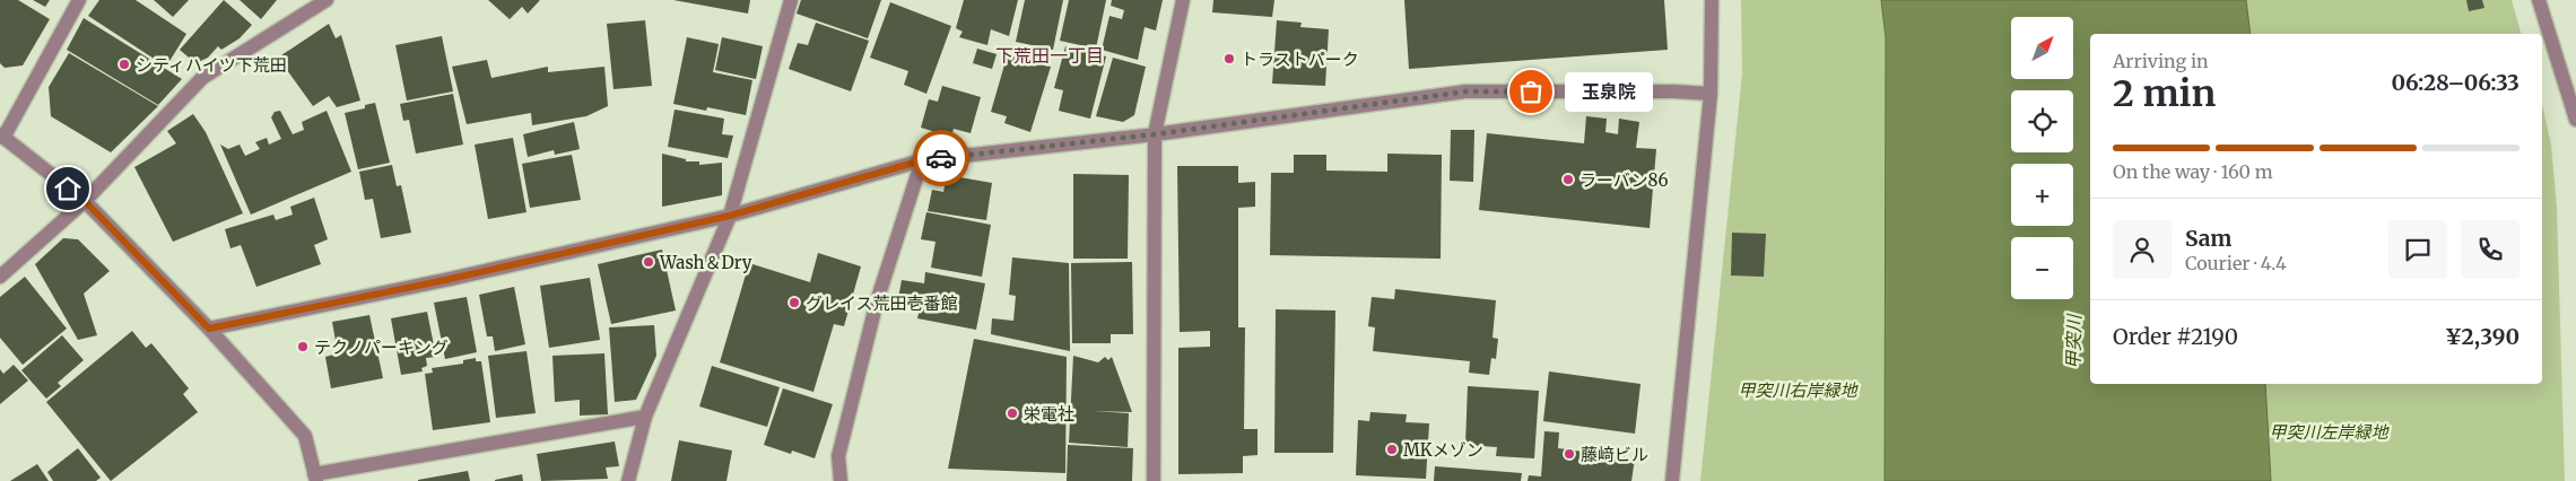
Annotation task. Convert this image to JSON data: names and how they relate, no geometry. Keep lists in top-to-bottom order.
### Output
{
  "districts": ["下荒田一丁目"],
  "water": ["甲突川"],
  "parks": ["甲突川右岸緑地", "甲突川左岸緑地"],
  "places": [
    "トラストパーク",
    "シティハイツ下荒田",
    "玉泉院",
    "ラーバン86",
    "Wash＆Dry",
    "グレイス荒田壱番館",
    "テクノパーキング",
    "栄電社",
    "MKメゾン",
    "藤﨑ビル"
  ],
  "north": "top right",
  "page": {
    "map_buttons": ["+", "−"],
    "heading": ["2 min", "Arriving in", "06:28–06:33"],
    "panel": [
      "Sam",
      "Courier · 4.4",
      "Order #2190",
      "¥2,390"
    ],
    "bubble": "玉泉院",
    "bar": "On the way · 160 m"
  }
}
